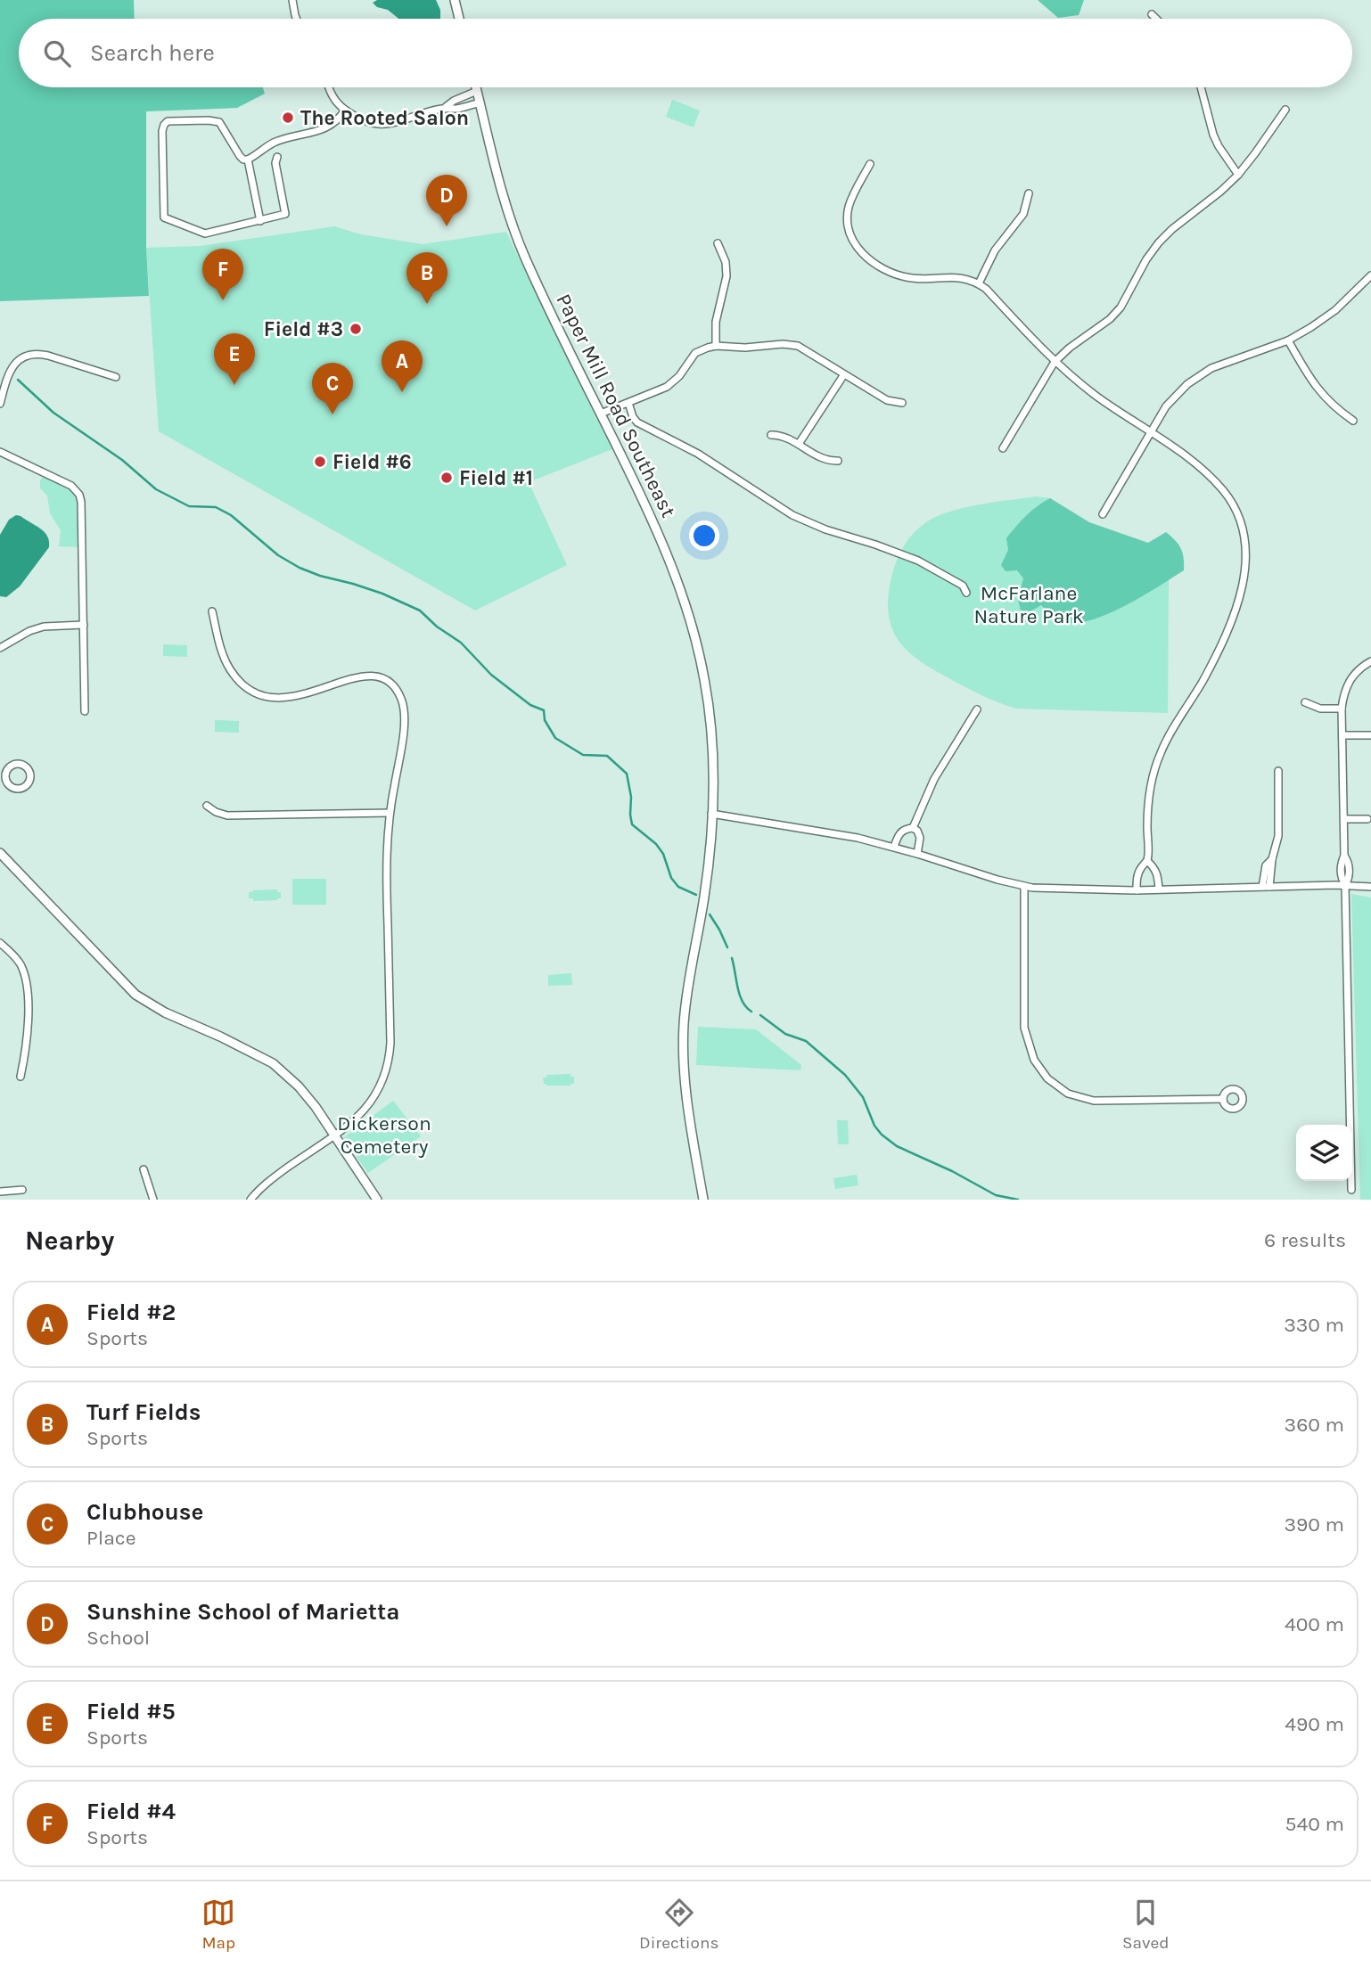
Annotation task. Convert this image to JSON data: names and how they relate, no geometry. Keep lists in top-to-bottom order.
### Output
{
  "streets": {
    "street": ["Paper Mill Road Southeast"]
  },
  "parks": ["McFarlane Nature Park", "Dickerson Cemetery"],
  "places": [
    "The Rooted Salon",
    "Field #3",
    "Field #6",
    "Field #1"
  ],
  "page": {
    "search": "Search here",
    "pins": [
      "D",
      "F",
      "B",
      "E",
      "A",
      "C"
    ],
    "heading": ["Nearby", "6 results"],
    "list": [
      {
        "mark": "A",
        "name": "Field #2",
        "note": "Sports",
        "value": "330 m"
      },
      {
        "mark": "B",
        "name": "Turf Fields",
        "note": "Sports",
        "value": "360 m"
      },
      {
        "mark": "C",
        "name": "Clubhouse",
        "note": "Place",
        "value": "390 m"
      },
      {
        "mark": "D",
        "name": "Sunshine School of Marietta",
        "note": "School",
        "value": "400 m"
      },
      {
        "mark": "E",
        "name": "Field #5",
        "note": "Sports",
        "value": "490 m"
      },
      {
        "mark": "F",
        "name": "Field #4",
        "note": "Sports",
        "value": "540 m"
      }
    ],
    "nav": ["Map", "Directions", "Saved"]
  }
}
